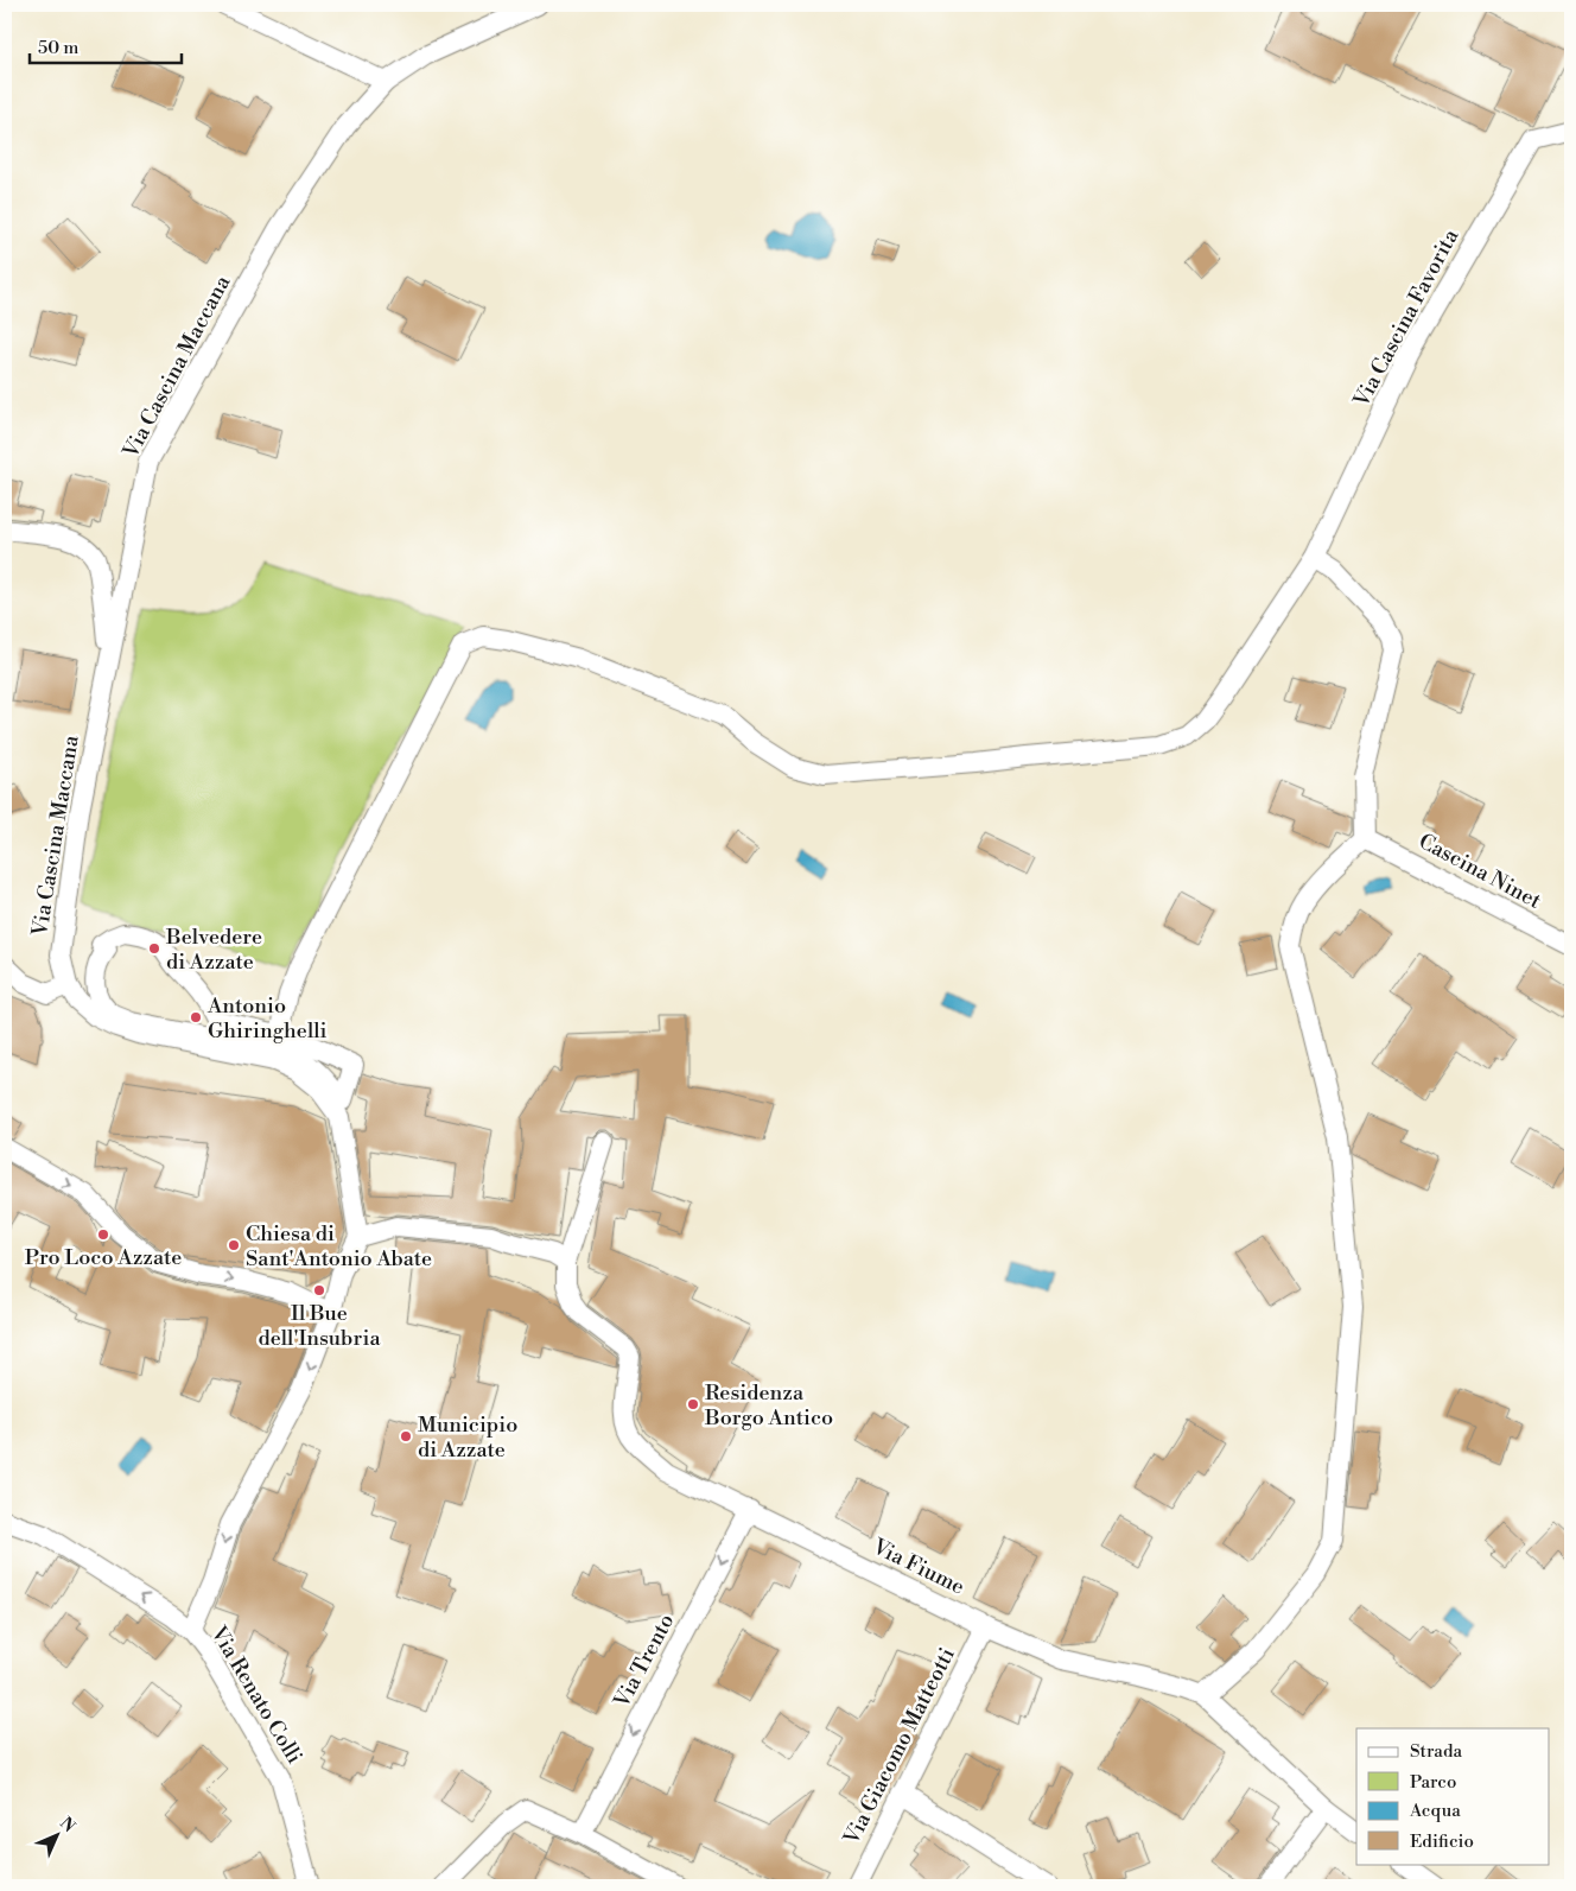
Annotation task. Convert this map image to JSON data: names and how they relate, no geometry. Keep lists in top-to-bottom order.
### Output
{
  "streets": {
    "street": [
      "Via Cascina Favorita",
      "Via Cascina Maccana",
      "Cascina Ninet",
      "Via Fiume",
      "Via Trento",
      "Via Renato Colli",
      "Via Giacomo Matteotti"
    ]
  },
  "crossings": [
    ["Via Fiume", "Via Trento"],
    ["Via Fiume", "Via Giacomo Matteotti"]
  ],
  "one_way": ["Via Trento", "Via Renato Colli"],
  "places": [
    "Belvedere di Azzate",
    "Antonio Ghiringhelli",
    "Pro Loco Azzate",
    "Chiesa di Sant'Antonio Abate",
    "Il Bue dell'Insubria",
    "Residenza Borgo Antico",
    "Municipio di Azzate"
  ],
  "legend": [
    "Strada",
    "Parco",
    "Acqua",
    "Edificio"
  ],
  "scale_bar": "50 m",
  "north": "top right"
}
